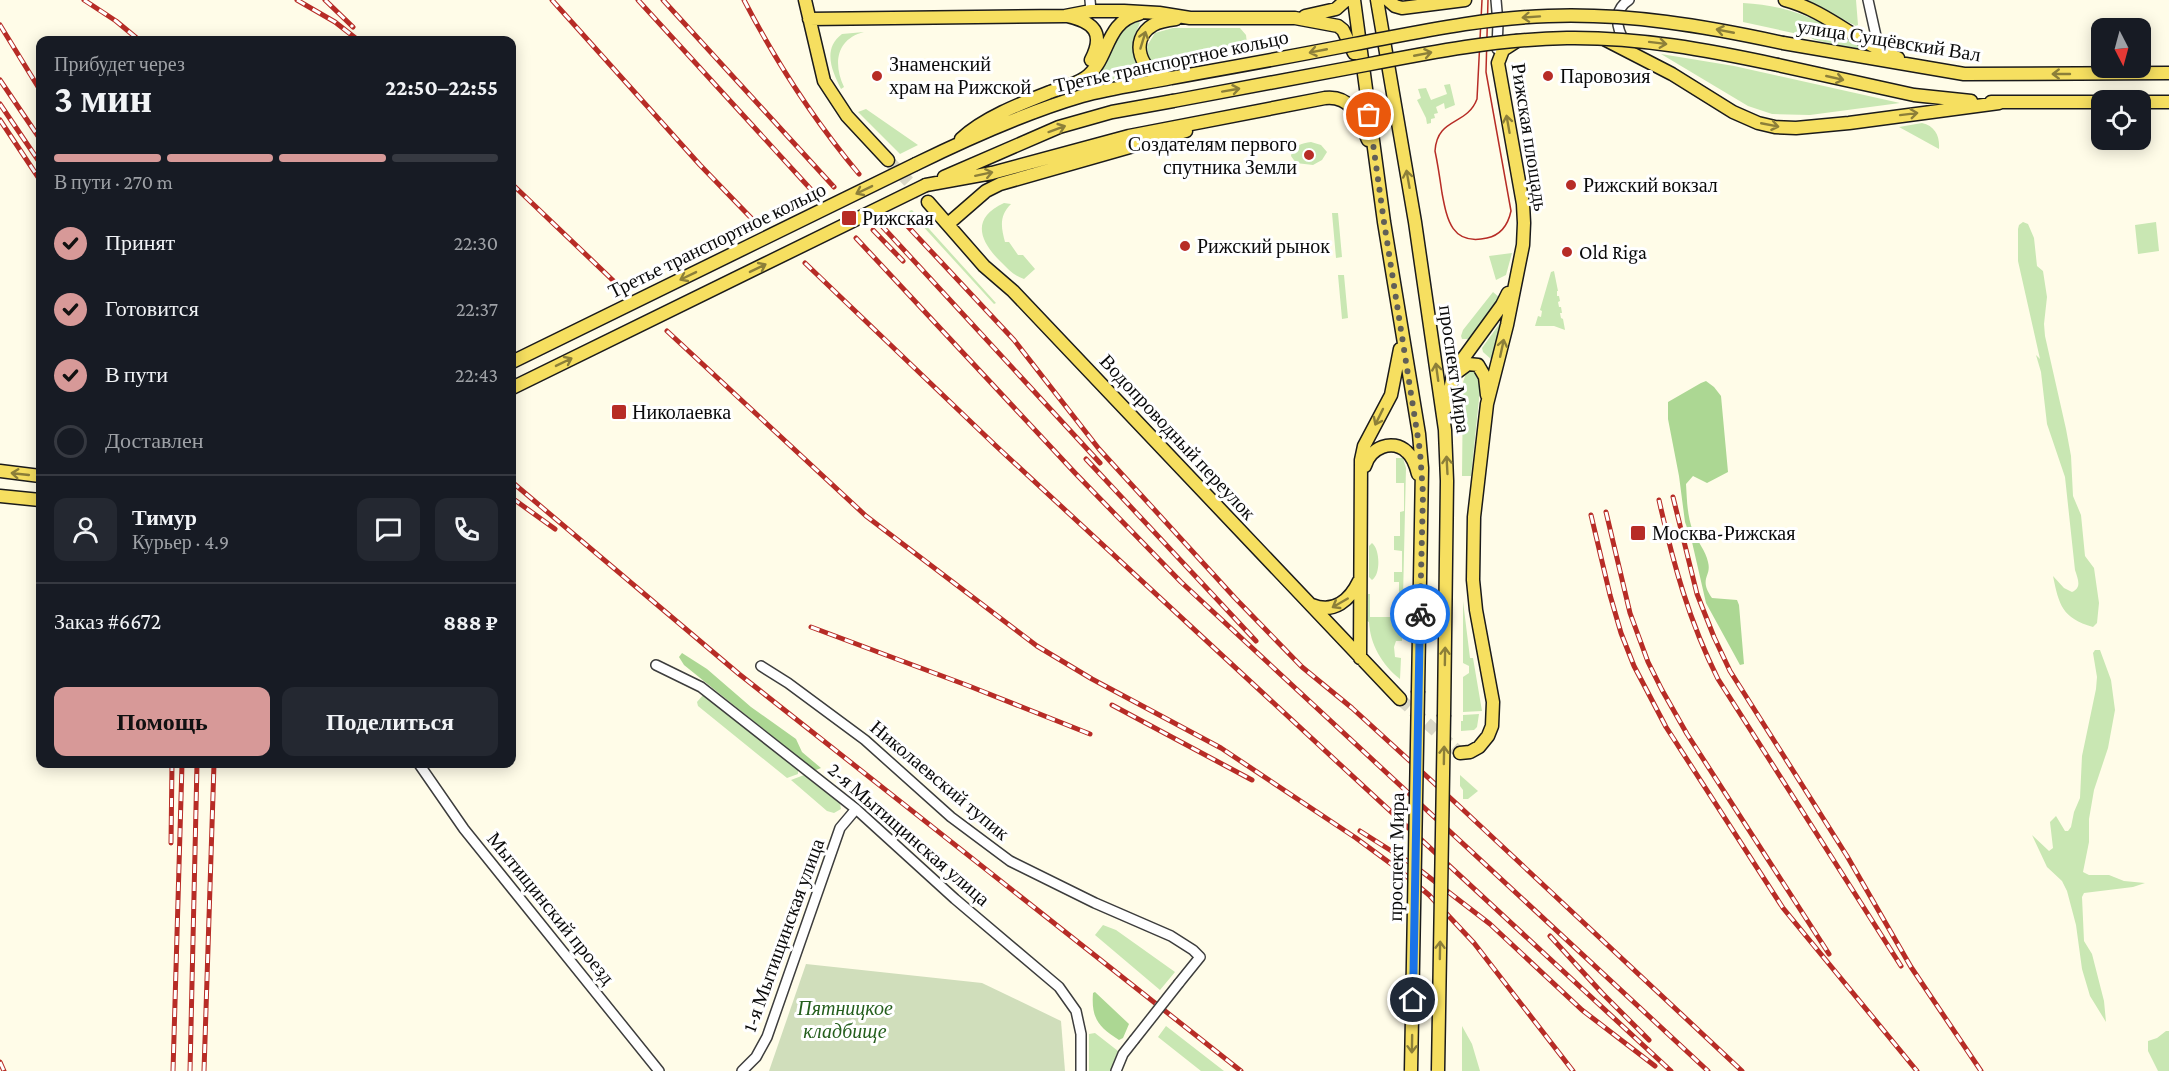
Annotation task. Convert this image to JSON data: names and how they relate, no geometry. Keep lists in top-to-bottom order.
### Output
{
  "streets": {
    "main road": [
      "улица Сущёвский Вал",
      "Третье транспортное кольцо",
      "Рижская площадь",
      "проспект Мира",
      "Водопроводный переулок"
    ],
    "street": [
      "Николаевский тупик",
      "2-я Мытищинская улица",
      "Мытищинский проезд",
      "1-я Мытищинская улица"
    ]
  },
  "crossings": [
    ["улица Сущёвский Вал", "Третье транспортное кольцо"],
    ["2-я Мытищинская улица", "1-я Мытищинская улица"]
  ],
  "one_way": ["Рижская площадь"],
  "parks": ["Пятницкое кладбище"],
  "places": {
    "other": [
      "Знаменский храм на Рижской",
      "Паровозия",
      "Создателям первого спутника Земли",
      "Рижский вокзал",
      "Рижский рынок",
      "Old Riga"
    ],
    "transit": ["Рижская", "Николаевка", "Москва-Рижская"]
  },
  "north": "bottom",
  "page": {
    "heading": ["3 мин", "Прибудет через", "22:50–22:55"],
    "panel": [
      "Тимур",
      "Курьер · 4.9",
      "Заказ #6672",
      "888 ₽"
    ],
    "bar": "В пути · 270 m",
    "list": [
      ["Принят", "22:30"],
      ["Готовится", "22:37"],
      ["В пути", "22:43"],
      "Доставлен"
    ],
    "buttons": ["Помощь", "Поделиться"]
  }
}
